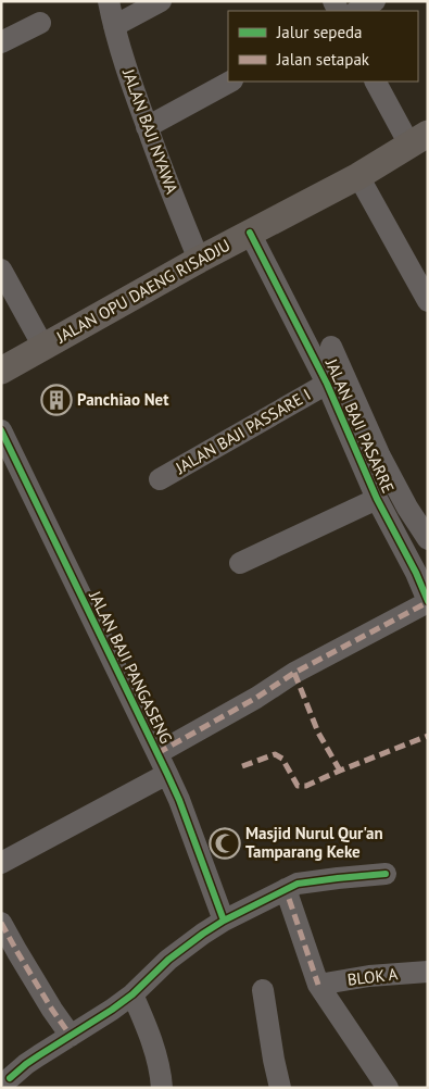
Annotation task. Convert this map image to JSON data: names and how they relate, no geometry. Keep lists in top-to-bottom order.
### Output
{
  "streets": {
    "main road": ["JALAN OPU DAENG RISADJU"],
    "street": [
      "JALAN BAJI NYAWA",
      "JALAN BAJI PASARRE",
      "JALAN BAJI PASSARE I",
      "JALAN BAJI PANGASENG",
      "BLOK A"
    ]
  },
  "crossings": [
    ["JALAN BAJI NYAWA", "JALAN OPU DAENG RISADJU"],
    ["JALAN OPU DAENG RISADJU", "JALAN BAJI PASARRE"],
    ["JALAN BAJI PASARRE", "JALAN BAJI PASSARE I"]
  ],
  "places": {
    "building": ["Panchiao Net"],
    "mosque": ["Masjid Nurul Qur'an Tamparang Keke"]
  },
  "legend": ["Jalur sepeda", "Jalan setapak"]
}
